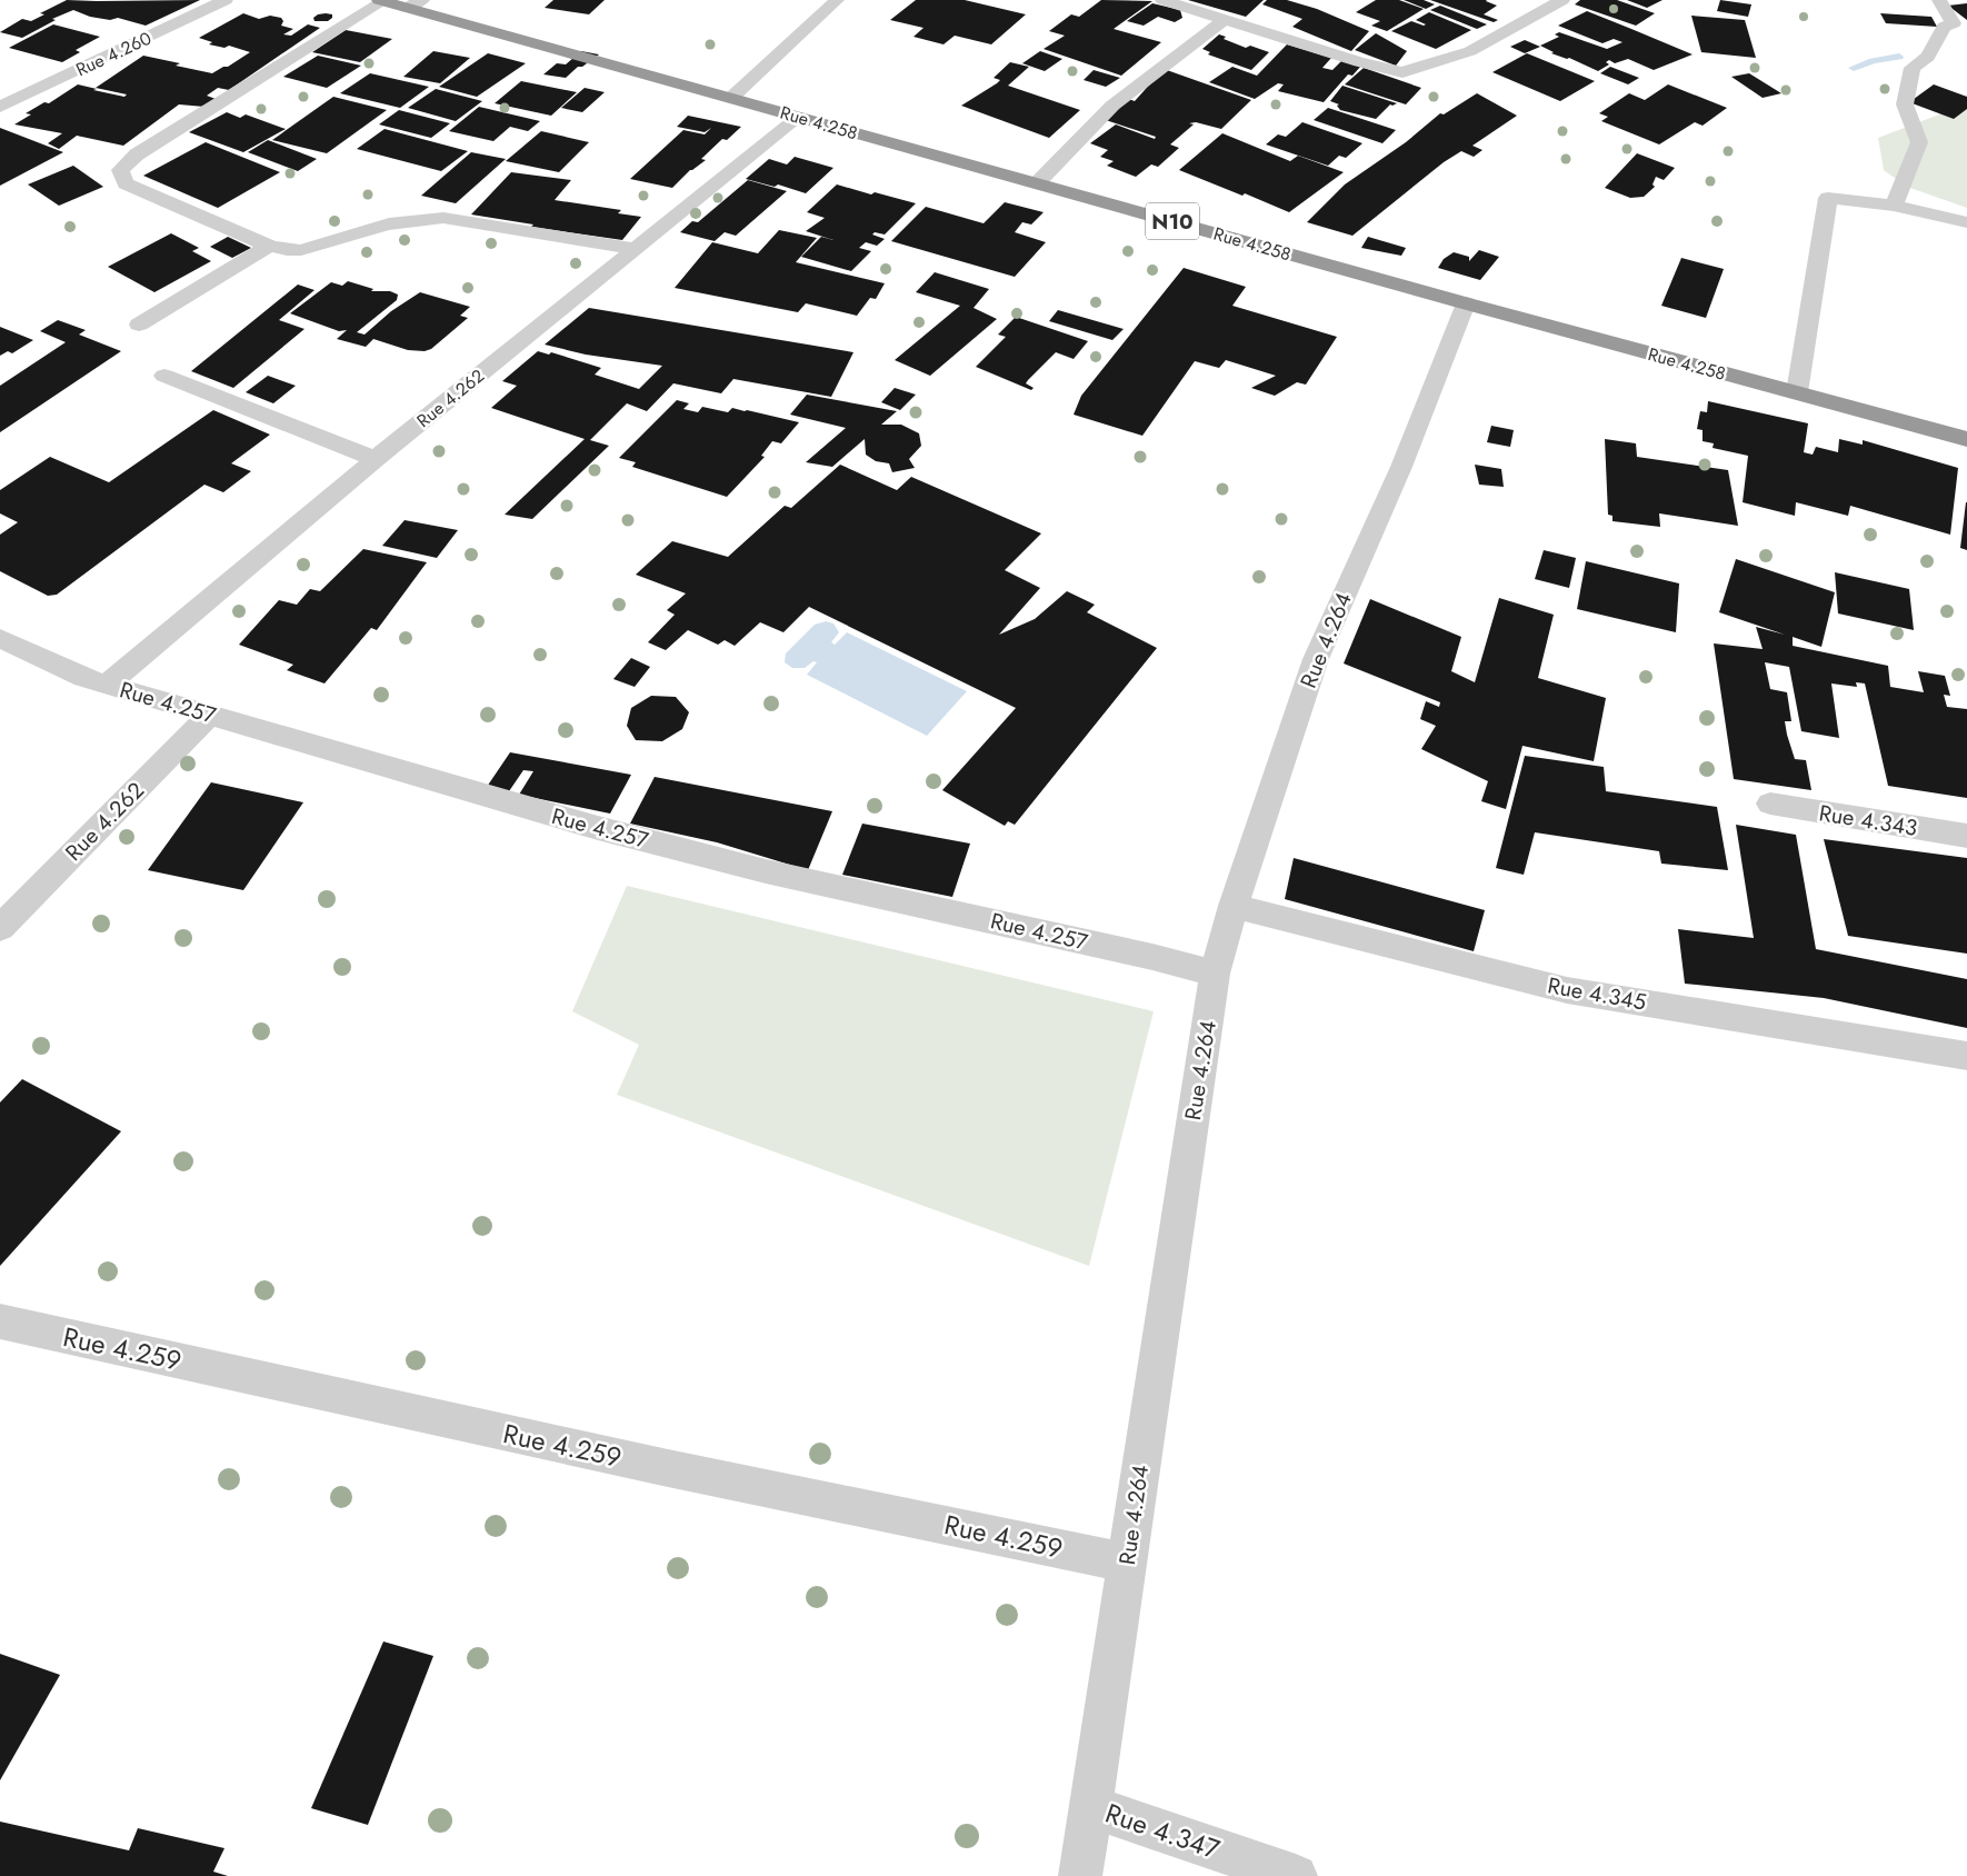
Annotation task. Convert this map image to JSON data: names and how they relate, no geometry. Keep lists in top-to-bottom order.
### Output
{
  "streets": {
    "highway": ["Rue 4.258", "N10"],
    "street": [
      "Rue 4.260",
      "Rue 4.262",
      "Rue 4.264",
      "Rue 4.257",
      "Rue 4.343",
      "Rue 4.345",
      "Rue 4.259",
      "Rue 4.347"
    ]
  },
  "crossings": [
    ["Rue 4.258", "Rue 4.262"],
    ["Rue 4.258", "Rue 4.264"],
    ["Rue 4.262", "Rue 4.257"],
    ["Rue 4.264", "Rue 4.257"],
    ["Rue 4.264", "Rue 4.345"],
    ["Rue 4.264", "Rue 4.259"],
    ["Rue 4.264", "Rue 4.347"]
  ]
}
